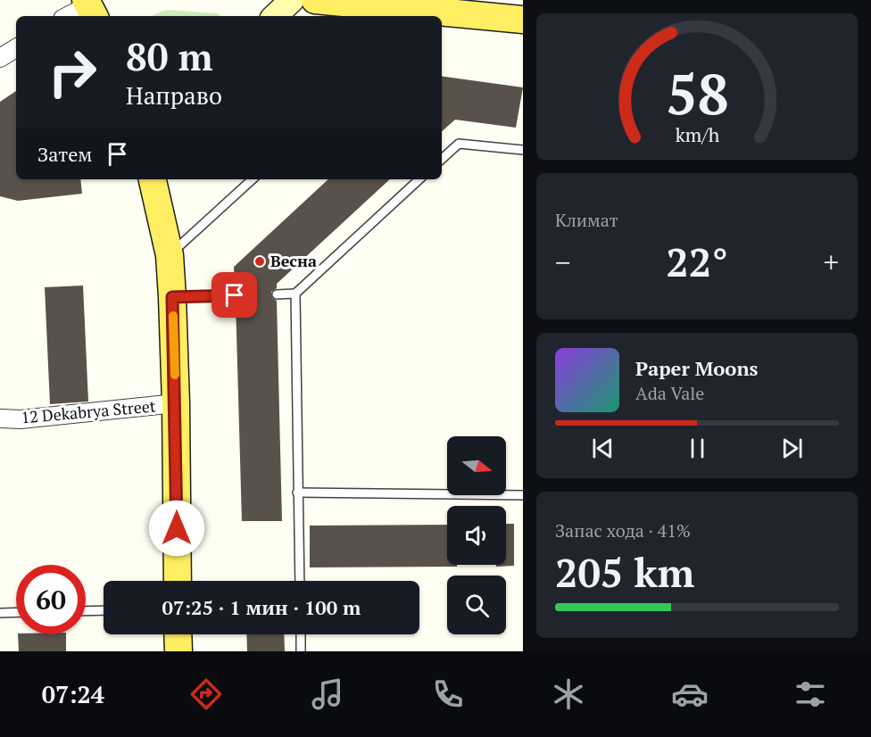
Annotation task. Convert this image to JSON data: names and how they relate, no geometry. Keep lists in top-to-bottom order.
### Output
{
  "streets": {
    "street": ["12 Dekabrya Street"]
  },
  "places": ["Весна"],
  "north": "right",
  "page": {
    "turn": ["80 m", "Направо"],
    "then": "Затем",
    "tile": [
      "Климат",
      ["Запас хода · 41%", "205 km"]
    ],
    "heat": ["−", "22°", "+"],
    "song": ["Paper Moons", "Ada Vale"],
    "limit": "60",
    "trip": "07:25 · 1 мин · 100 m",
    "tabs": "07:24",
    "gauge": ["58", "km/h"]
  }
}
